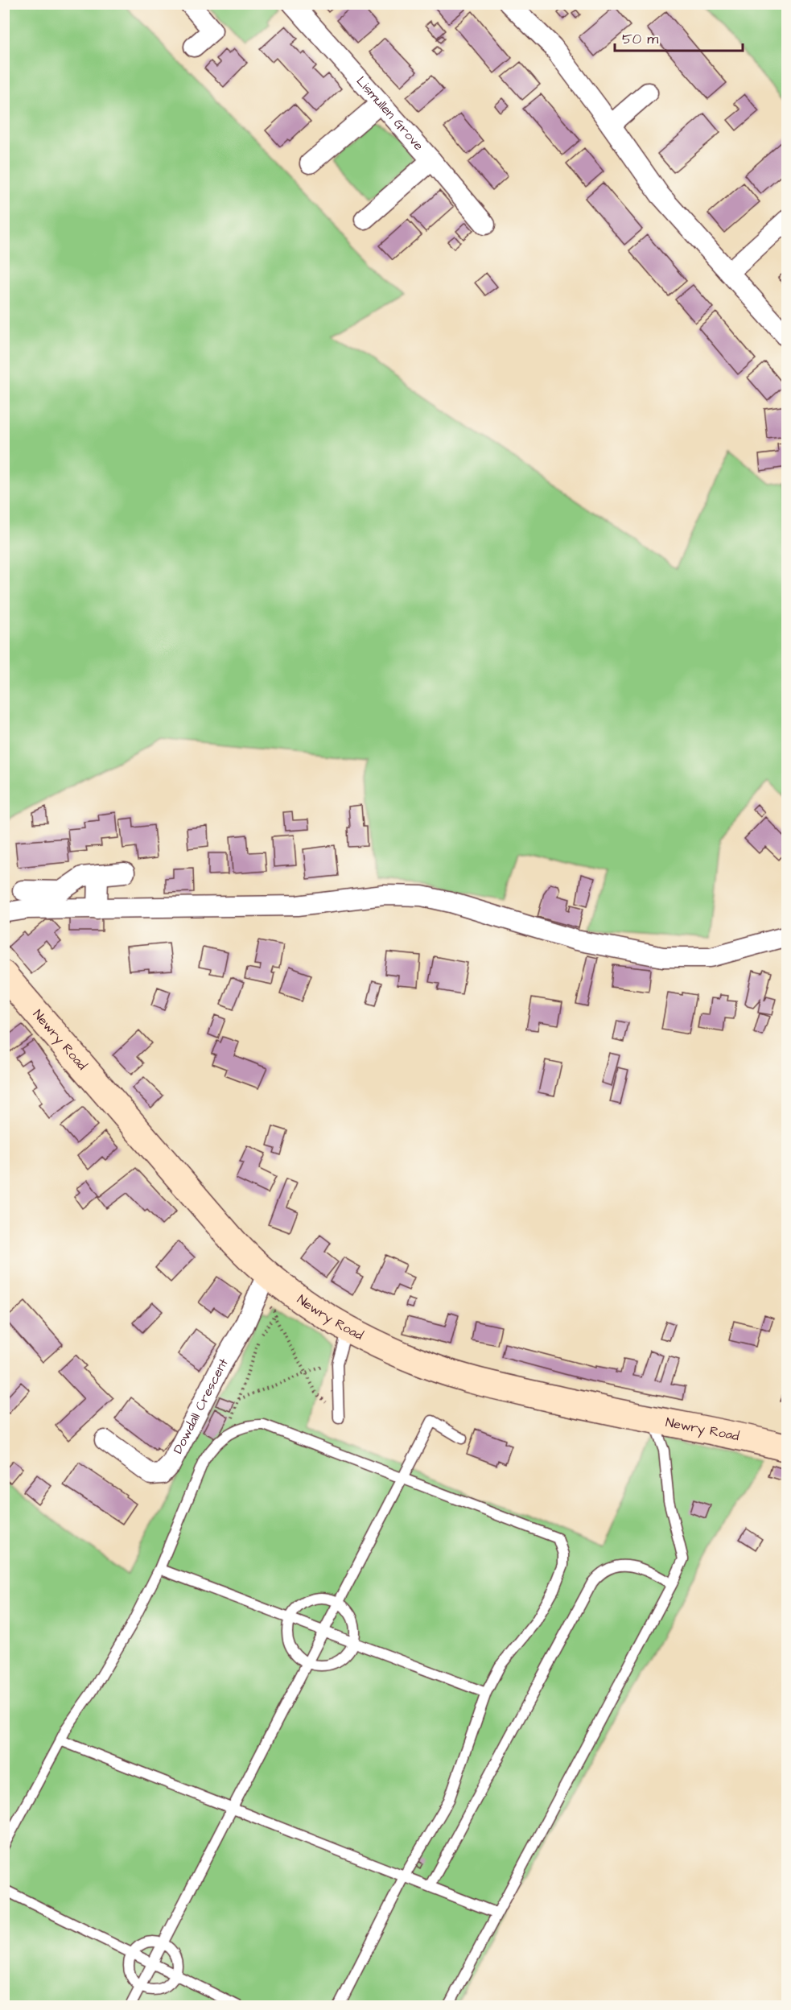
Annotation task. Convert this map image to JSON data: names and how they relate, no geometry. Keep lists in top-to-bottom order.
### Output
{
  "streets": {
    "main road": ["Newry Road"],
    "street": ["Lismullen Grove", "Dowdall Crescent"]
  },
  "crossings": [
    ["Newry Road", "Dowdall Crescent"]
  ],
  "scale_bar": "50 m"
}
